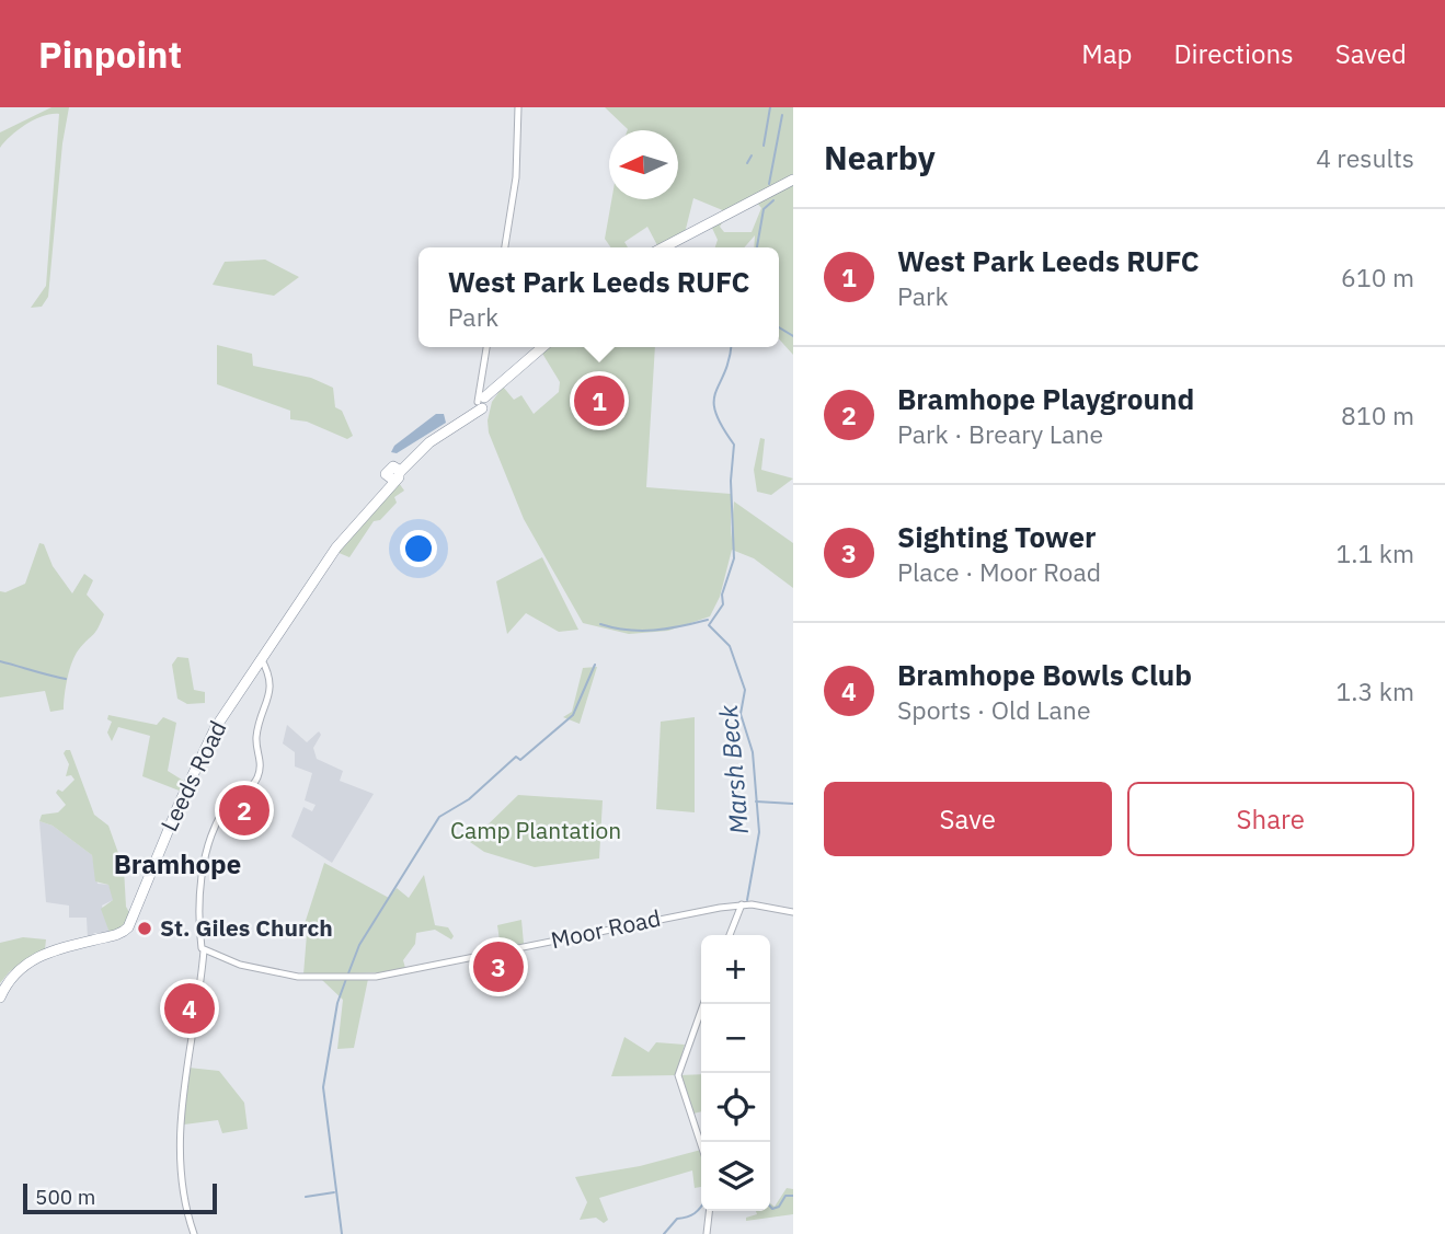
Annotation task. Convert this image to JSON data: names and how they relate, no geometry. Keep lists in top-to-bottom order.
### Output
{
  "streets": {
    "highway": ["Leeds Road"],
    "street": ["Moor Road"]
  },
  "districts": ["Bramhope"],
  "water": ["Marsh Beck"],
  "parks": ["Camp Plantation"],
  "places": ["St. Giles Church"],
  "scale_bar": "500 m",
  "north": "left",
  "page": {
    "header": "Pinpoint",
    "nav": ["Map", "Directions", "Saved"],
    "heading": ["Nearby", "4 results"],
    "list": [
      {
        "mark": "1",
        "name": "West Park Leeds RUFC",
        "note": "Park",
        "value": "610 m"
      },
      {
        "mark": "2",
        "name": "Bramhope Playground",
        "note": "Park · Breary Lane",
        "value": "810 m"
      },
      {
        "mark": "3",
        "name": "Sighting Tower",
        "note": "Place · Moor Road",
        "value": "1.1 km"
      },
      {
        "mark": "4",
        "name": "Bramhope Bowls Club",
        "note": "Sports · Old Lane",
        "value": "1.3 km"
      }
    ],
    "popup": ["West Park Leeds RUFC", "Park"],
    "pins": [
      "1",
      "2",
      "3",
      "4"
    ],
    "buttons": ["Save", "Share"],
    "map_buttons": ["+", "−"],
    "scale": "500 m"
  }
}
